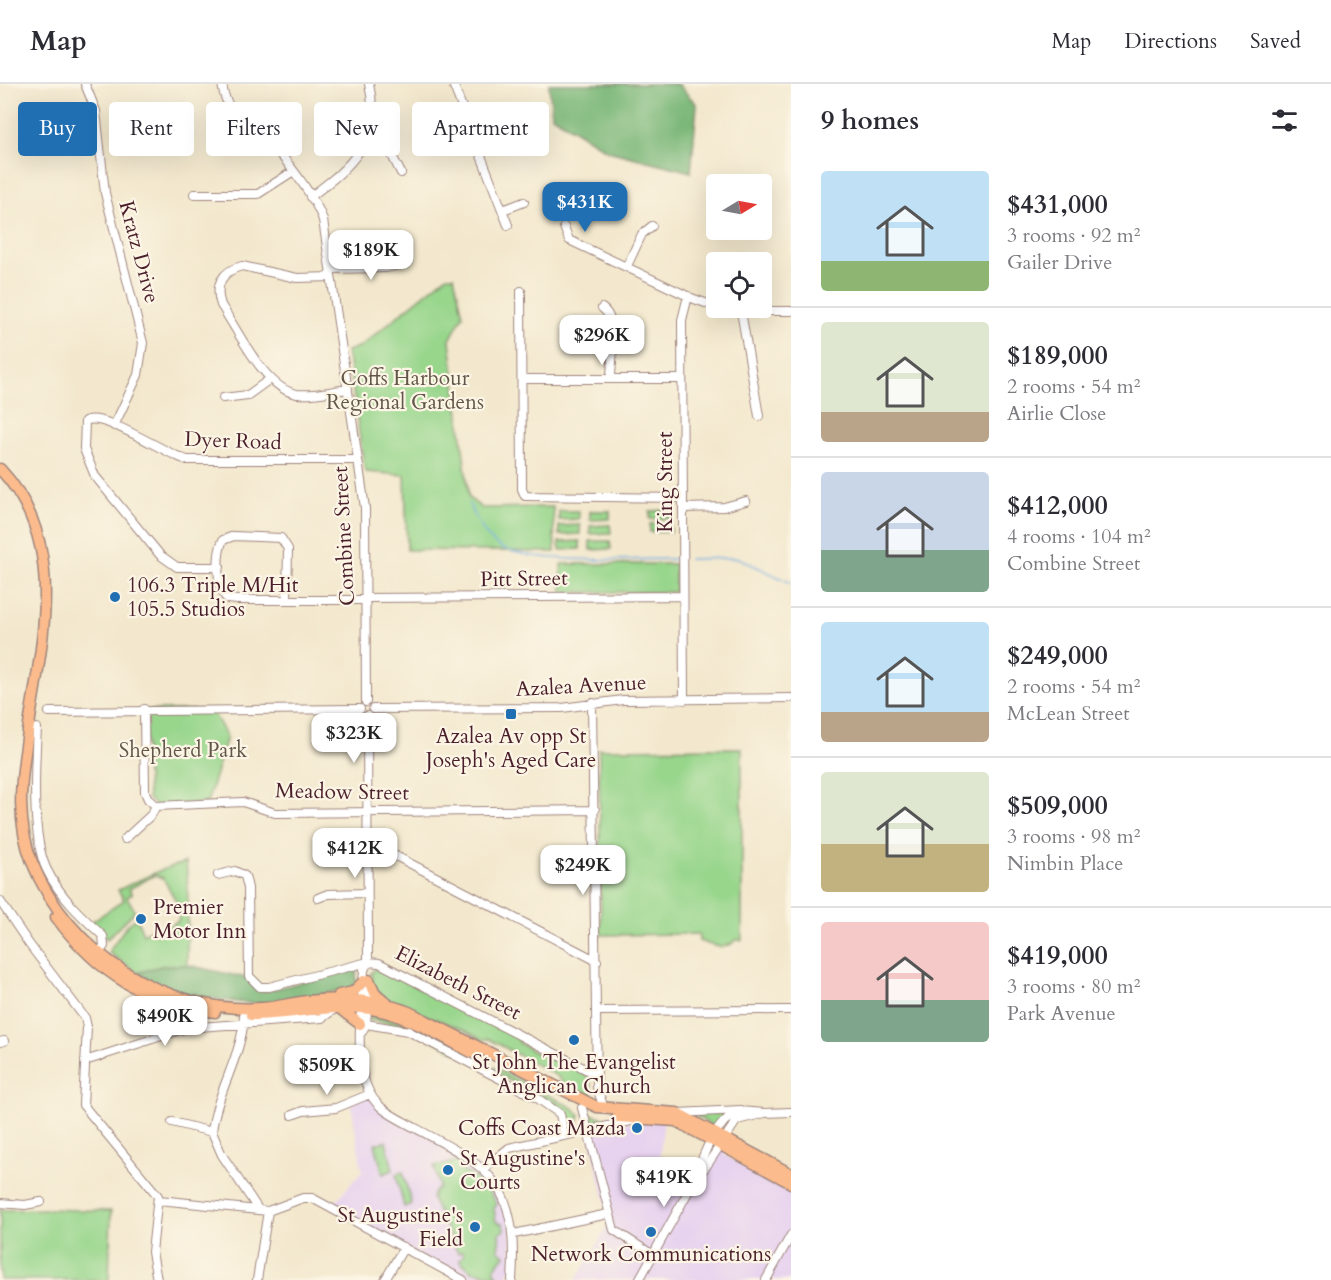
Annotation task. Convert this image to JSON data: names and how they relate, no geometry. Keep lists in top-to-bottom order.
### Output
{
  "streets": {
    "street": [
      "Kratz Drive",
      "Dyer Road",
      "King Street",
      "Combine Street",
      "Pitt Street",
      "Azalea Avenue",
      "Meadow Street",
      "Elizabeth Street"
    ]
  },
  "crossings": [
    ["Kratz Drive", "Dyer Road"],
    ["Dyer Road", "Combine Street"],
    ["Dyer Road", "Pitt Street"],
    ["King Street", "Pitt Street"],
    ["King Street", "Azalea Avenue"],
    ["Combine Street", "Pitt Street"]
  ],
  "parks": ["Coffs Harbour Regional Gardens", "Shepherd Park"],
  "places": {
    "other": [
      "106.3 Triple M/Hit 105.5 Studios",
      "Premier Motor Inn",
      "St John The Evangelist Anglican Church",
      "Coffs Coast Mazda",
      "St Augustine's Courts",
      "St Augustine's Field",
      "Network Communications"
    ],
    "transit": ["Azalea Av opp St Joseph's Aged Care"]
  },
  "north": "right",
  "page": {
    "header": "Map",
    "nav": ["Map", "Directions", "Saved"],
    "heading": "9 homes",
    "chip": [
      "Buy",
      "Rent",
      "Filters",
      "New",
      "Apartment"
    ],
    "list": [
      {
        "name": "$431,000",
        "note": "3 rooms · 92 m² · Gailer Drive"
      },
      {
        "name": "$189,000",
        "note": "2 rooms · 54 m² · Airlie Close"
      },
      {
        "name": "$412,000",
        "note": "4 rooms · 104 m² · Combine Street"
      },
      {
        "name": "$249,000",
        "note": "2 rooms · 54 m² · McLean Street"
      },
      {
        "name": "$509,000",
        "note": "3 rooms · 98 m² · Nimbin Place"
      },
      {
        "name": "$419,000",
        "note": "3 rooms · 80 m² · Park Avenue"
      }
    ],
    "price": [
      "$431K",
      "$189K",
      "$296K",
      "$323K",
      "$412K",
      "$249K",
      "$490K",
      "$509K",
      "$419K"
    ]
  }
}
